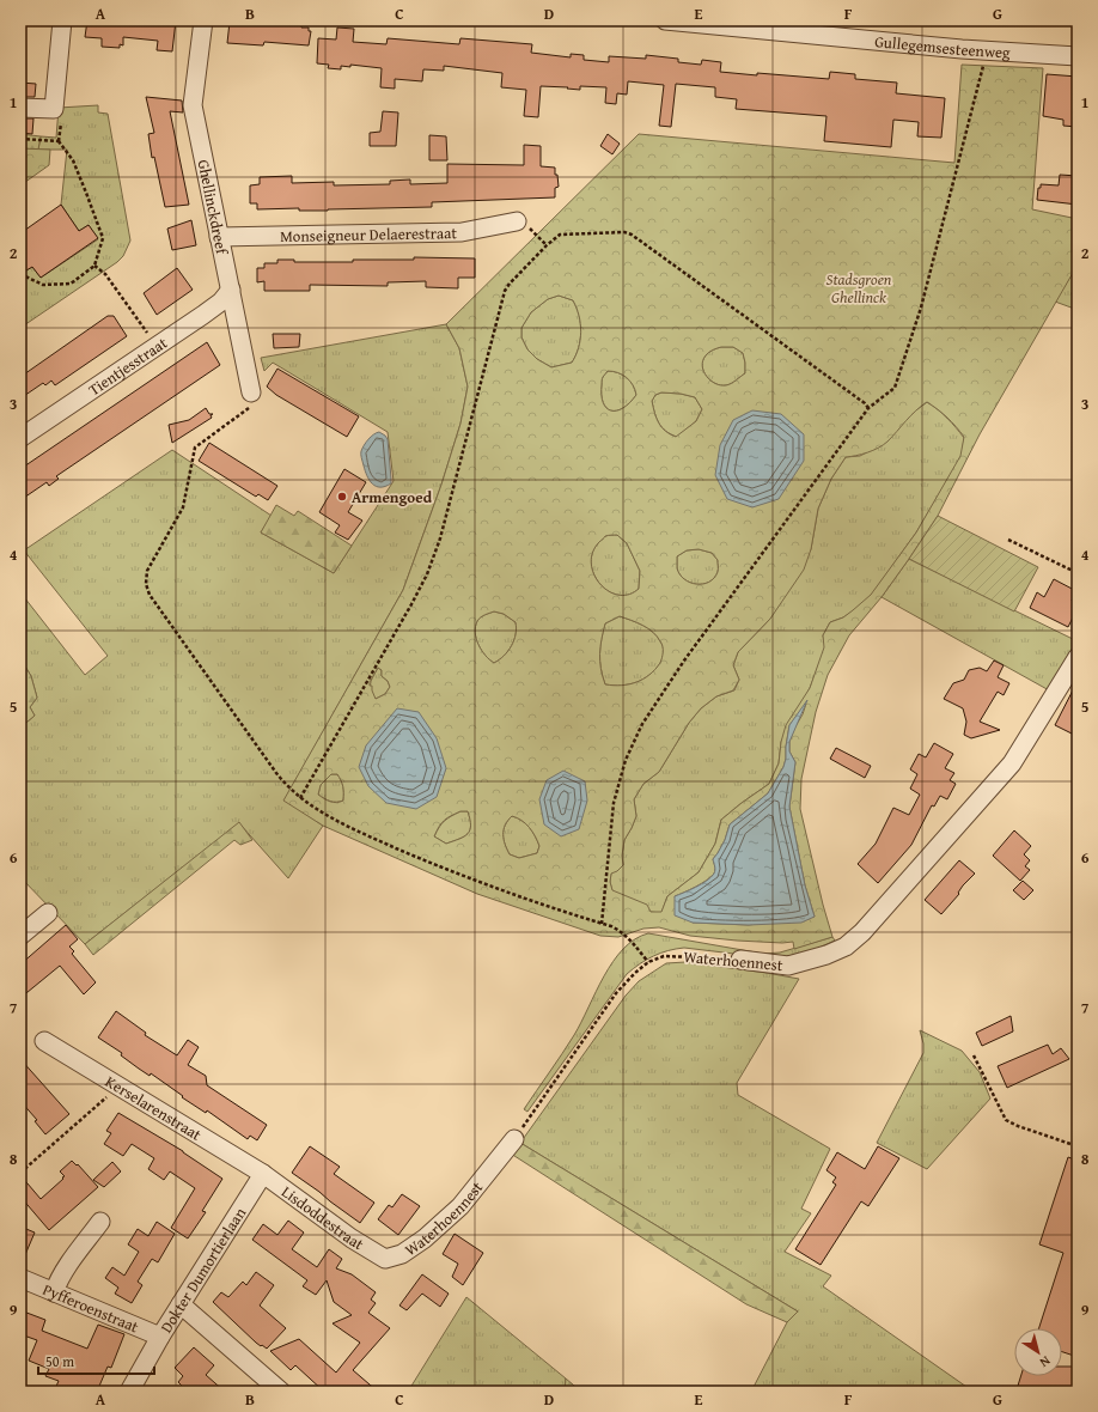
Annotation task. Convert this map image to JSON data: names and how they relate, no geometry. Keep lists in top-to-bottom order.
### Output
{
  "streets": {
    "street": [
      "Gullegemsesteenweg",
      "Ghellinckdreef",
      "Monseigneur Delaerestraat",
      "Tientjesstraat",
      "Waterhoennest",
      "Kerselarenstraat",
      "Lisdoddestraat",
      "Dokter Dumortierlaan",
      "Pyfferoenstraat"
    ]
  },
  "crossings": [
    ["Ghellinckdreef", "Monseigneur Delaerestraat"],
    ["Ghellinckdreef", "Tientjesstraat"],
    ["Waterhoennest", "Lisdoddestraat"],
    ["Kerselarenstraat", "Lisdoddestraat"],
    ["Kerselarenstraat", "Dokter Dumortierlaan"],
    ["Lisdoddestraat", "Dokter Dumortierlaan"],
    ["Dokter Dumortierlaan", "Pyfferoenstraat"]
  ],
  "parks": ["Stadsgroen Ghellinck"],
  "places": ["Armengoed"],
  "scale_bar": "50 m",
  "north": "bottom right",
  "grid": {
    "columns": [
      "A",
      "B",
      "C",
      "D",
      "E",
      "F",
      "G"
    ],
    "rows": [
      "1",
      "2",
      "3",
      "4",
      "5",
      "6",
      "7",
      "8",
      "9"
    ]
  }
}
